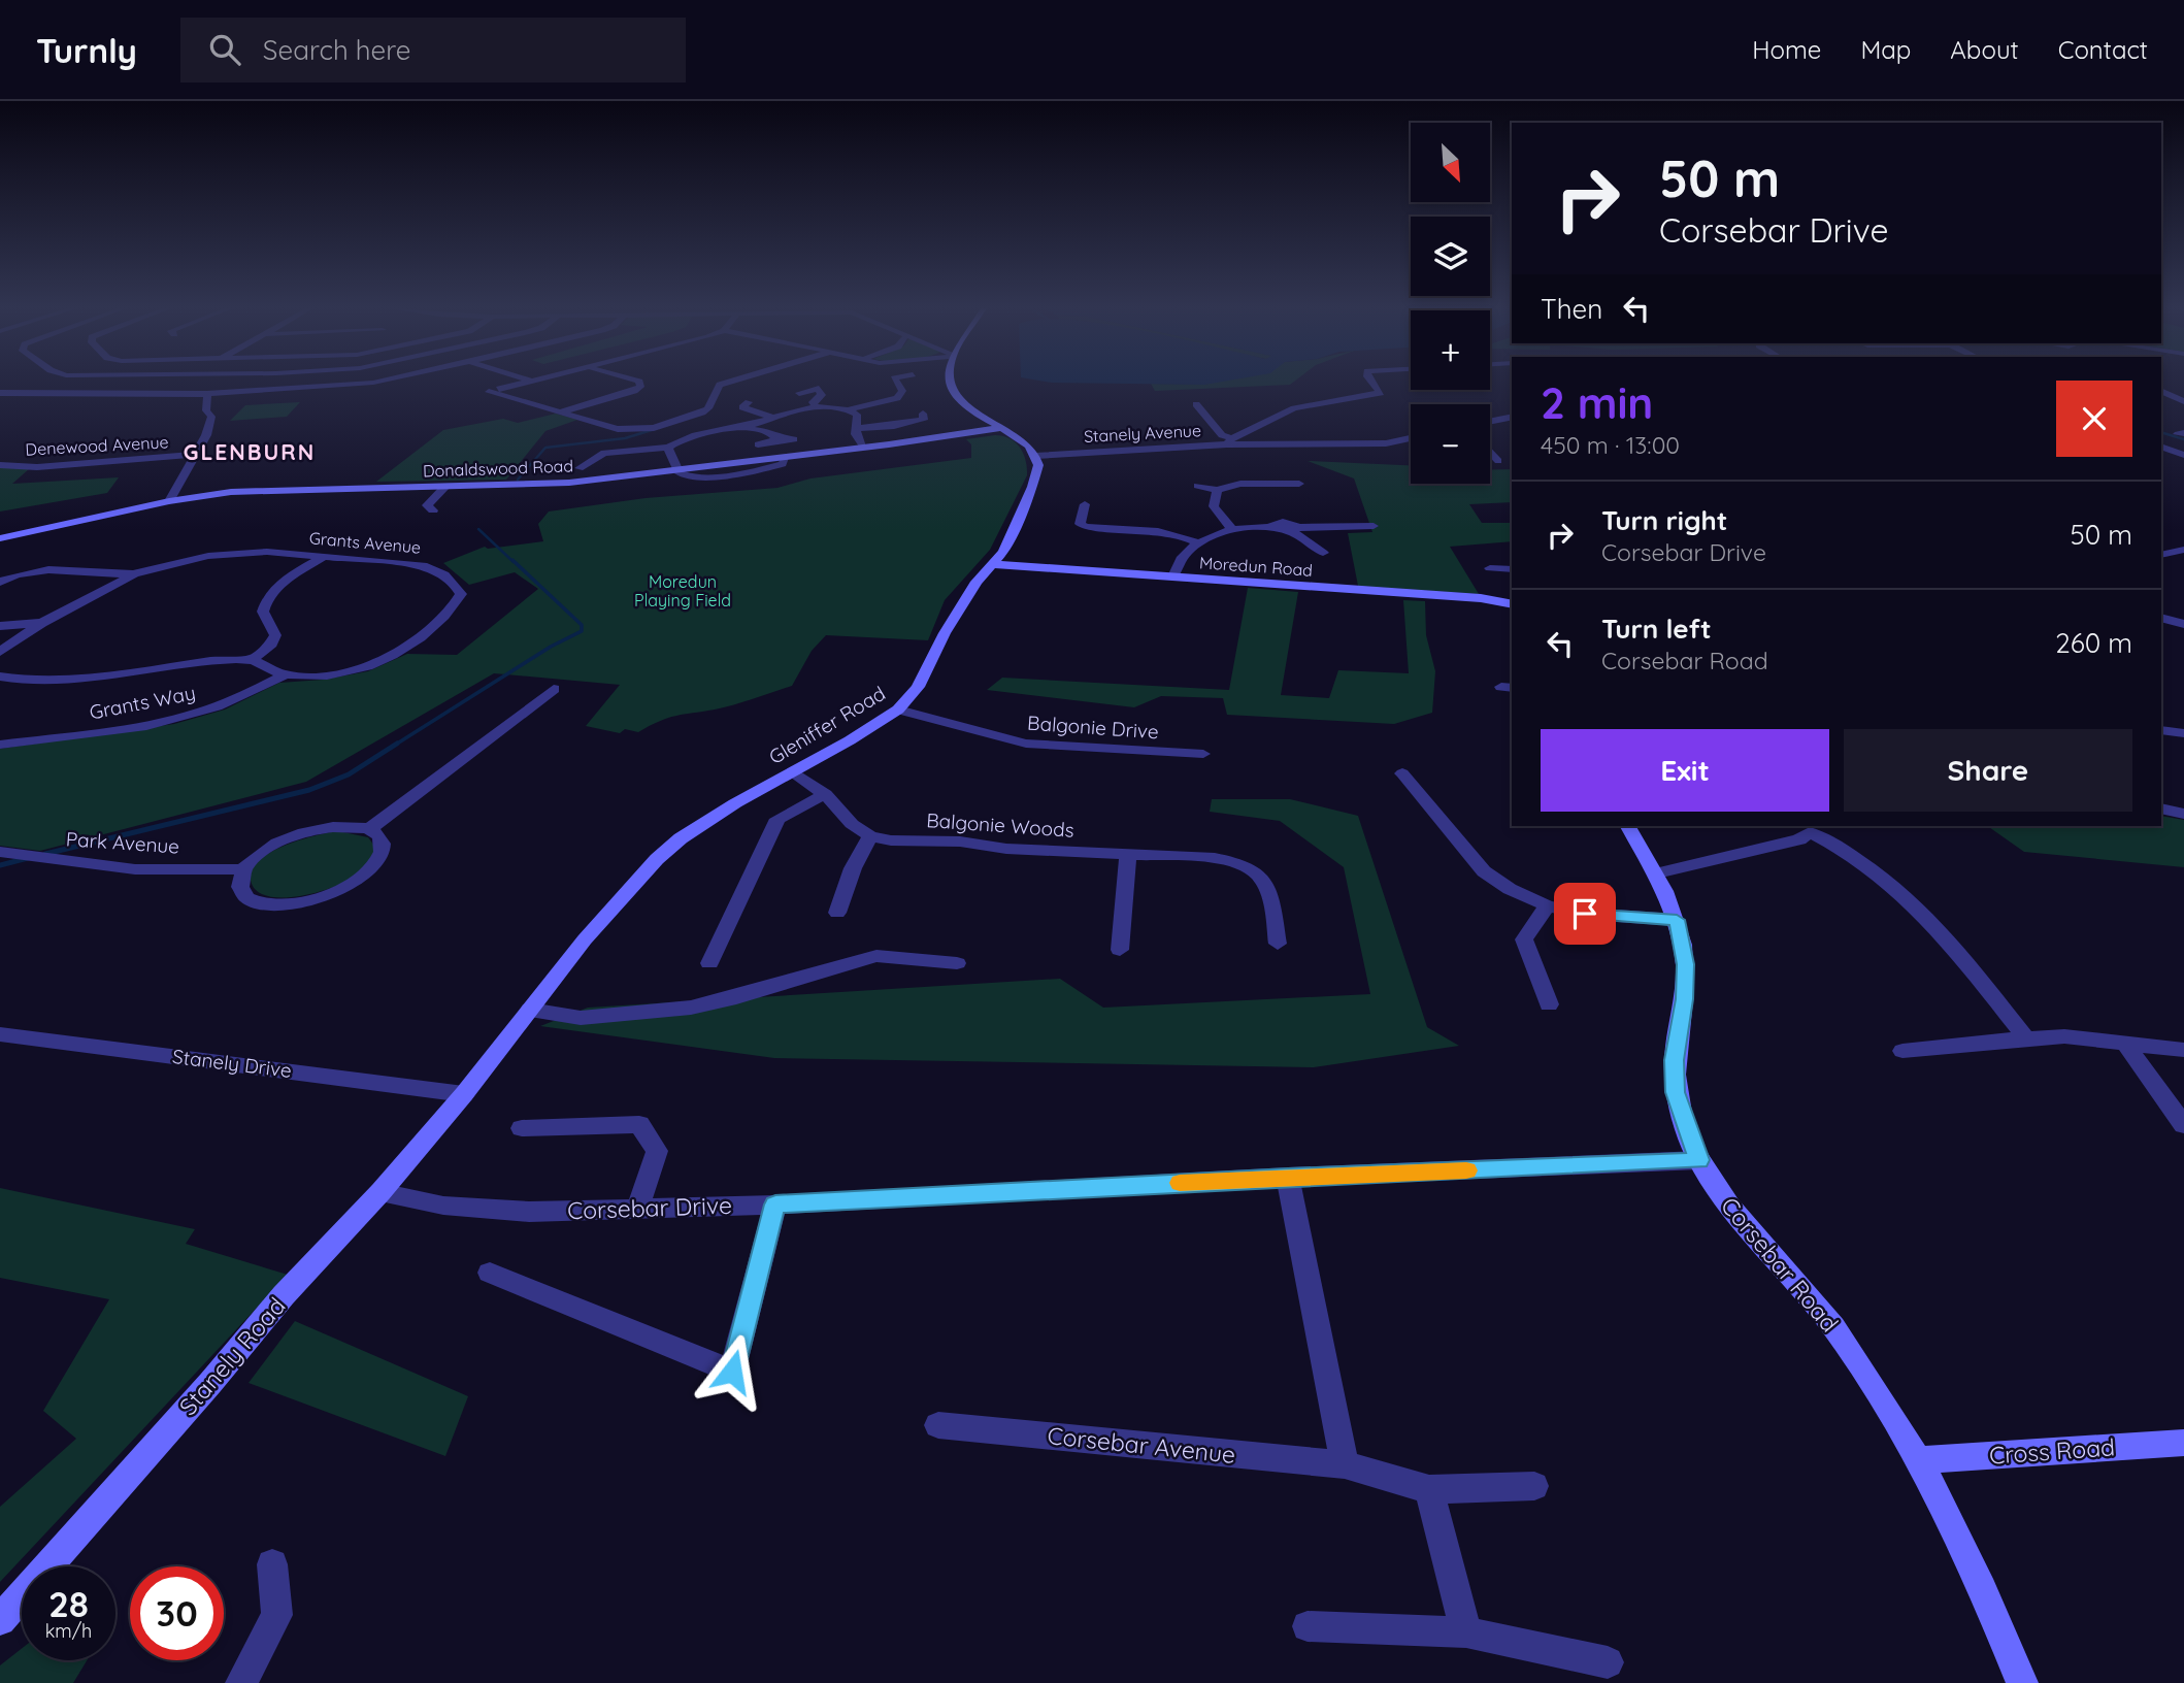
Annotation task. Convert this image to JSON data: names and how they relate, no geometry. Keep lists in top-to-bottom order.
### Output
{
  "streets": {
    "street": [
      "Stanely Avenue",
      "Denewood Avenue",
      "Donaldswood Road",
      "Grants Avenue",
      "Moredun Road",
      "Grants Way",
      "Gleniffer Road",
      "Balgonie Drive",
      "Balgonie Woods",
      "Park Avenue",
      "Stanely Drive",
      "Corsebar Drive",
      "Corsebar Road",
      "Stanely Road",
      "Corsebar Avenue",
      "Cross Road"
    ]
  },
  "crossings": [
    ["Stanely Avenue", "Gleniffer Road"],
    ["Grants Avenue", "Grants Way"],
    ["Moredun Road", "Gleniffer Road"],
    ["Gleniffer Road", "Balgonie Drive"],
    ["Gleniffer Road", "Stanely Drive"],
    ["Gleniffer Road", "Stanely Road"],
    ["Stanely Drive", "Stanely Road"],
    ["Corsebar Drive", "Corsebar Road"],
    ["Corsebar Drive", "Stanely Road"],
    ["Corsebar Road", "Cross Road"]
  ],
  "districts": ["GLENBURN"],
  "parks": ["Moredun Playing Field"],
  "north": "bottom right",
  "page": {
    "header": "Turnly",
    "search": "Search here",
    "nav": [
      "Home",
      "Map",
      "About",
      "Contact"
    ],
    "map_buttons": ["+", "−"],
    "turn": ["50 m", "Corsebar Drive"],
    "then": "Then",
    "heading": ["2 min", "450 m · 13:00"],
    "list": [
      {
        "name": "Turn right",
        "note": "Corsebar Drive",
        "value": "50 m"
      },
      {
        "name": "Turn left",
        "note": "Corsebar Road",
        "value": "260 m"
      }
    ],
    "buttons": ["Exit", "Share"],
    "speed": "28 km/h",
    "limit": "30"
  }
}
